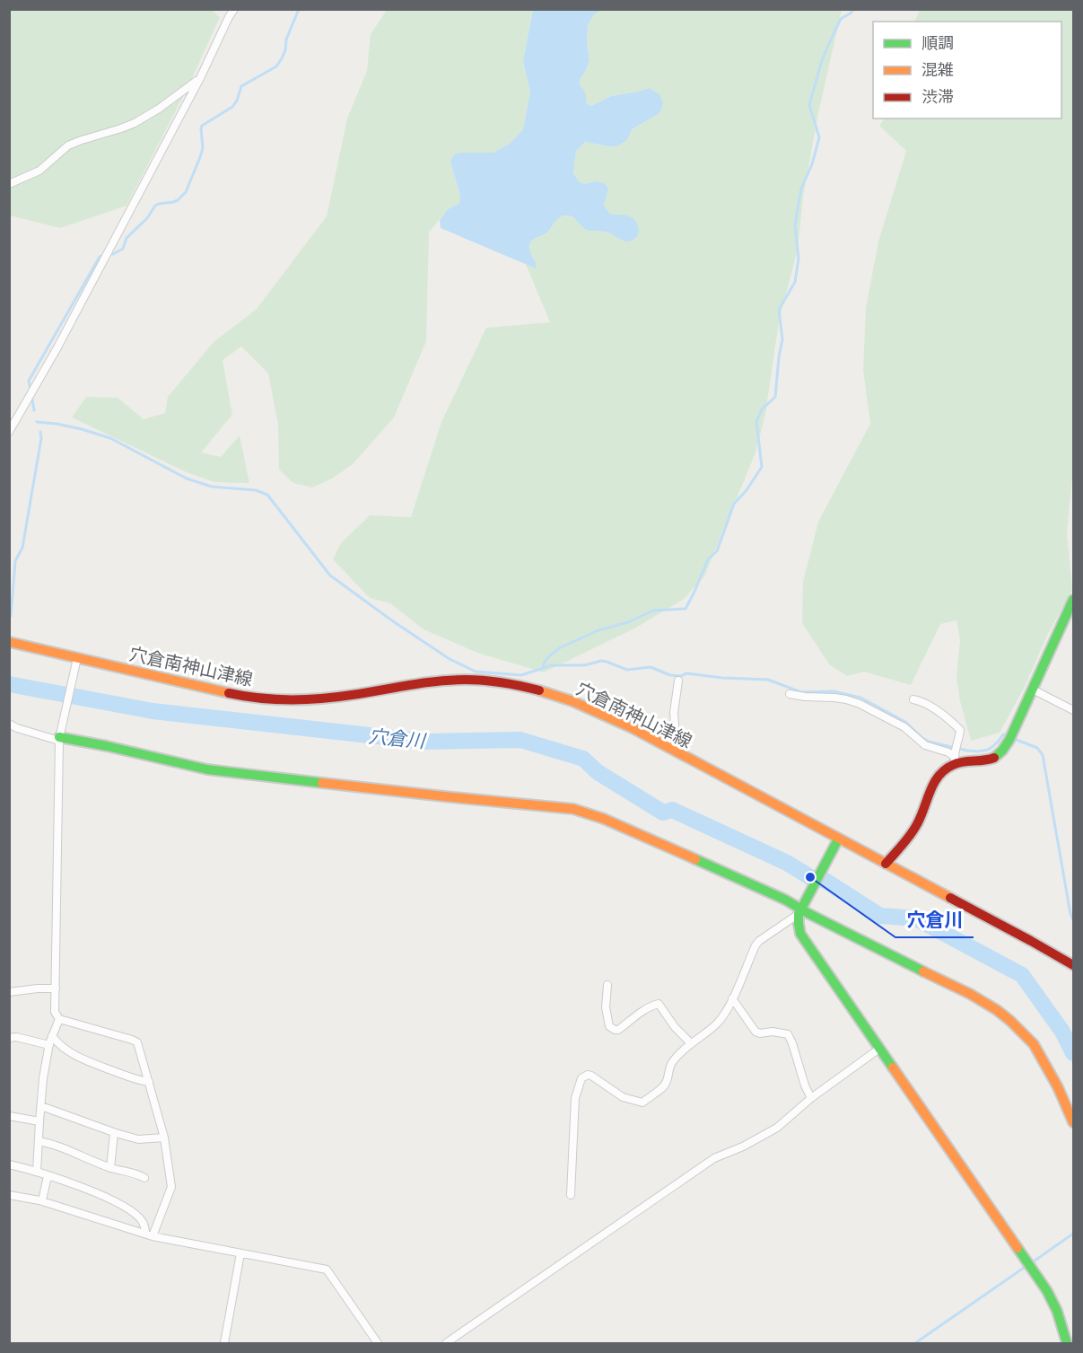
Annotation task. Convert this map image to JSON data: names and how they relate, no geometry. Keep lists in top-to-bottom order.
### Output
{
  "streets": {
    "street": ["穴倉南神山津線"]
  },
  "water": ["穴倉川"],
  "places": ["穴倉川"],
  "legend": ["順調", "混雑", "渋滞"]
}
